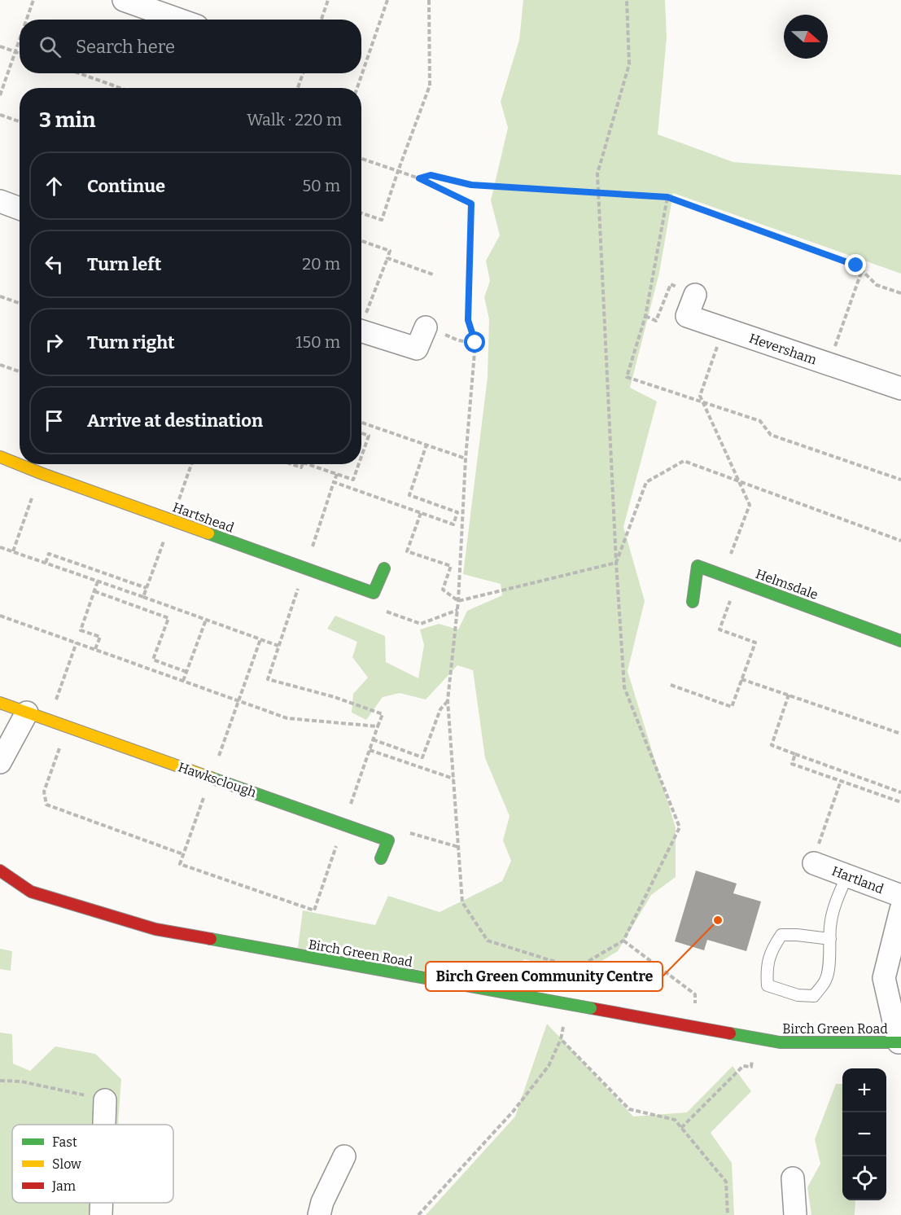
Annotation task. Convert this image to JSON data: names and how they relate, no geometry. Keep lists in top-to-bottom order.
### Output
{
  "streets": {
    "street": [
      "Heversham",
      "Hartshead",
      "Helmsdale",
      "Hawksclough",
      "Hartland",
      "Birch Green Road"
    ]
  },
  "places": ["Birch Green Community Centre"],
  "legend": ["Fast", "Slow", "Jam"],
  "north": "right",
  "page": {
    "search": "Search here",
    "heading": ["3 min", "Walk · 220 m"],
    "list": [
      ["Continue", "50 m"],
      ["Turn left", "20 m"],
      ["Turn right", "150 m"],
      "Arrive at destination"
    ],
    "map_buttons": ["+", "−"]
  }
}
